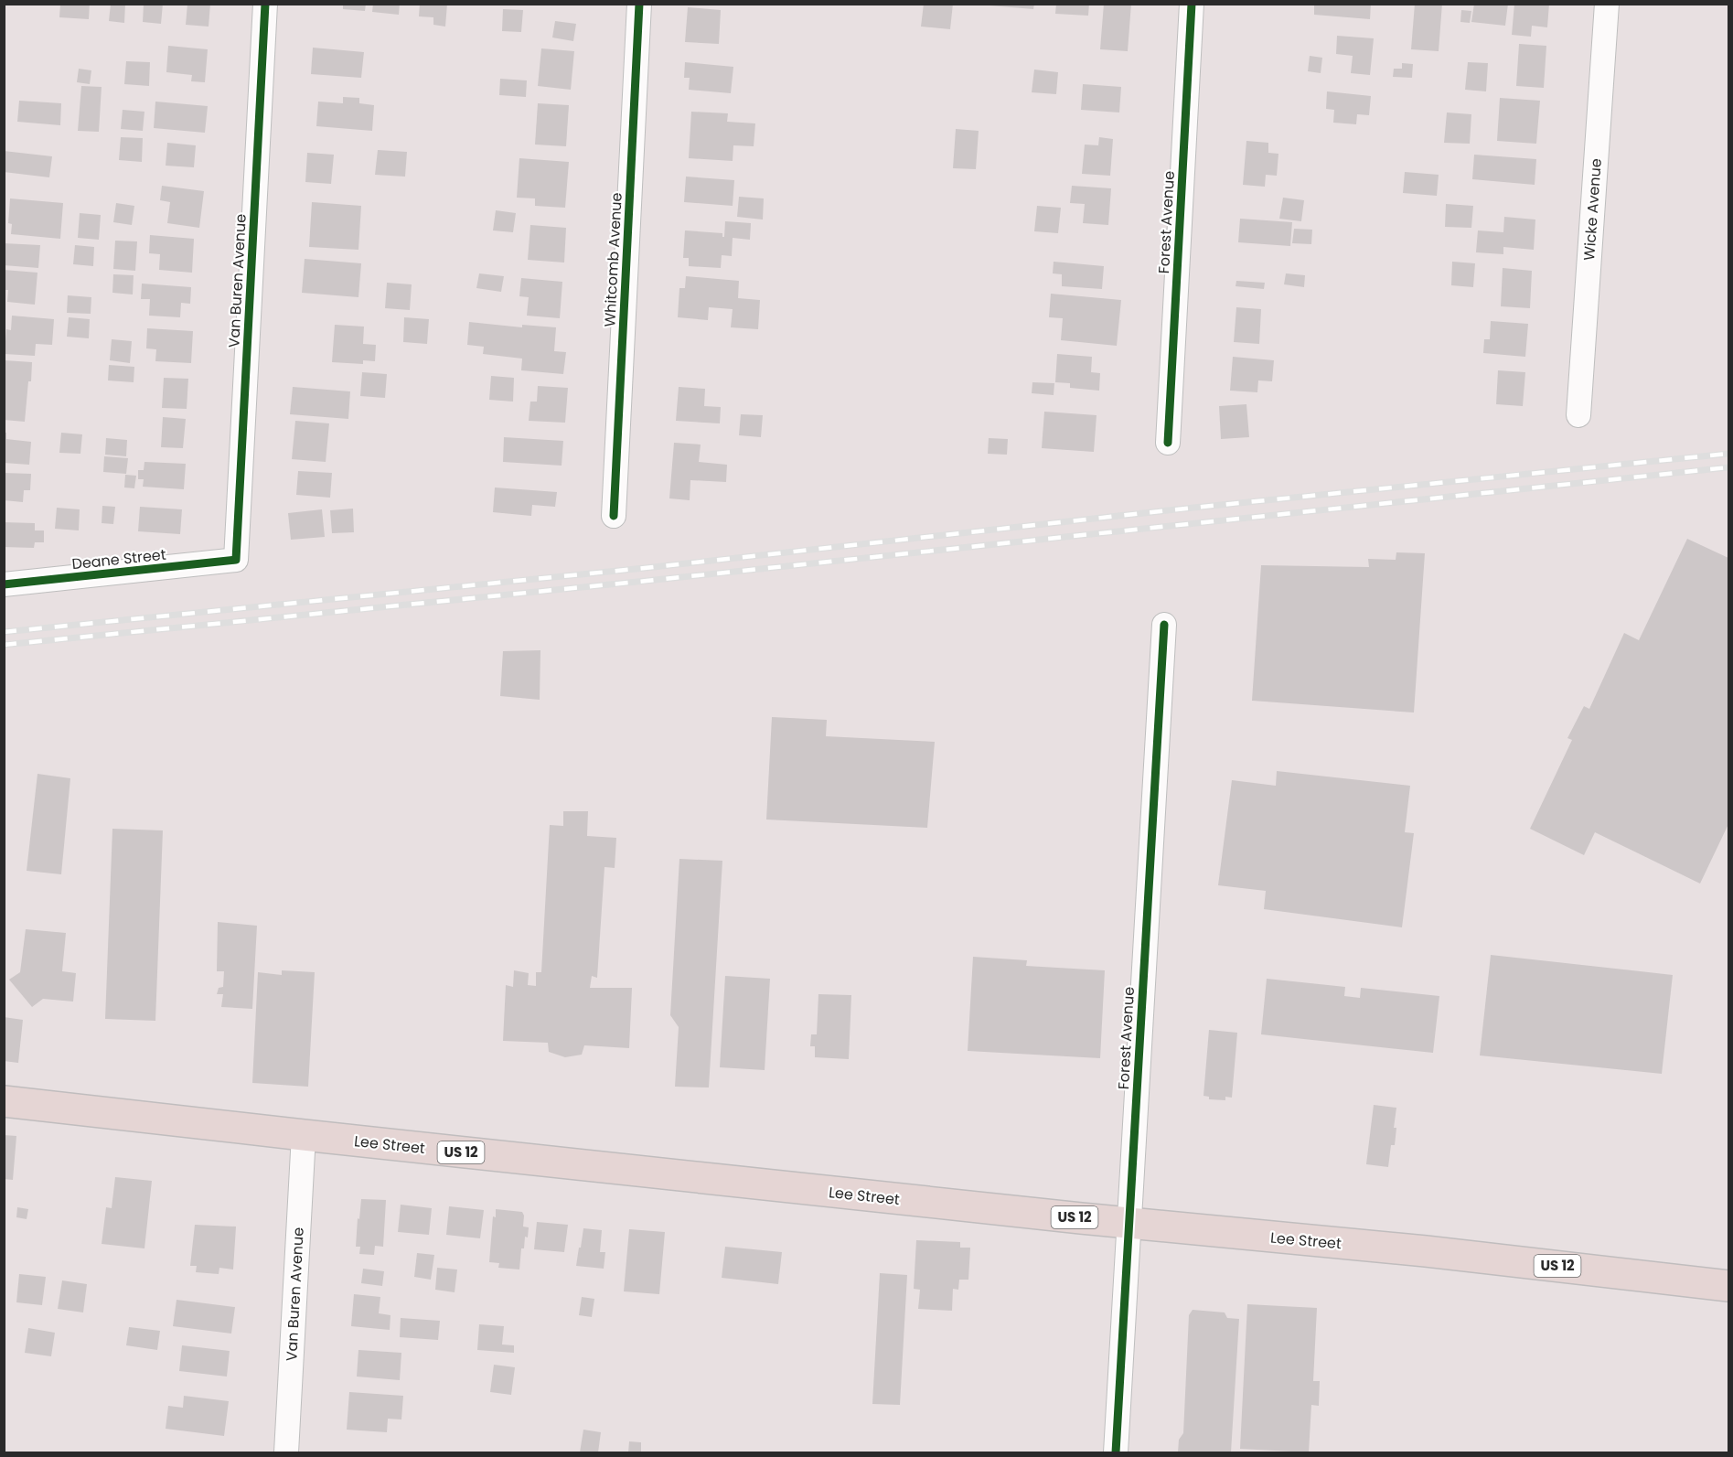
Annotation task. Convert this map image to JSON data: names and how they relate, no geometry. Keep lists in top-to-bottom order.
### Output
{
  "streets": {
    "main road": ["Lee Street", "US 12"],
    "street": [
      "Wicke Avenue",
      "Forest Avenue",
      "Whitcomb Avenue",
      "Van Buren Avenue",
      "Deane Street"
    ]
  },
  "crossings": [
    ["Forest Avenue", "Lee Street"],
    ["Van Buren Avenue", "Deane Street"],
    ["Van Buren Avenue", "Lee Street"]
  ]
}
